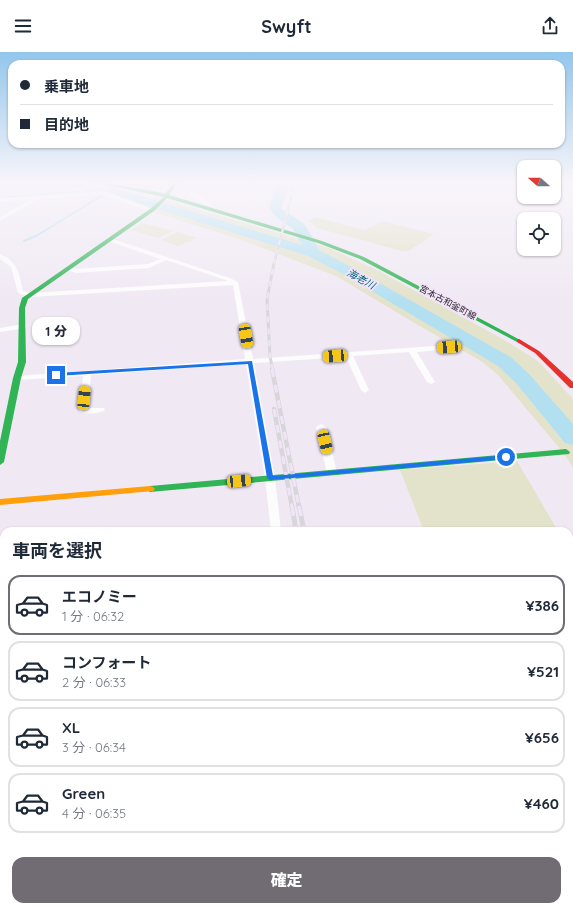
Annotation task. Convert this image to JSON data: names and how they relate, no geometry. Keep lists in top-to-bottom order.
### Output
{
  "streets": {
    "street": ["宮本古和釜町線"]
  },
  "water": ["海老川"],
  "north": "left",
  "page": {
    "header": "Swyft",
    "banner": ["乗車地", "目的地"],
    "bubble": "1 分",
    "heading": "車両を選択",
    "list": [
      {
        "name": "エコノミー",
        "note": "1 分 · 06:32",
        "value": "¥386"
      },
      {
        "name": "コンフォート",
        "note": "2 分 · 06:33",
        "value": "¥521"
      },
      {
        "name": "XL",
        "note": "3 分 · 06:34",
        "value": "¥656"
      },
      {
        "name": "Green",
        "note": "4 分 · 06:35",
        "value": "¥460"
      }
    ],
    "buttons": "確定"
  }
}
